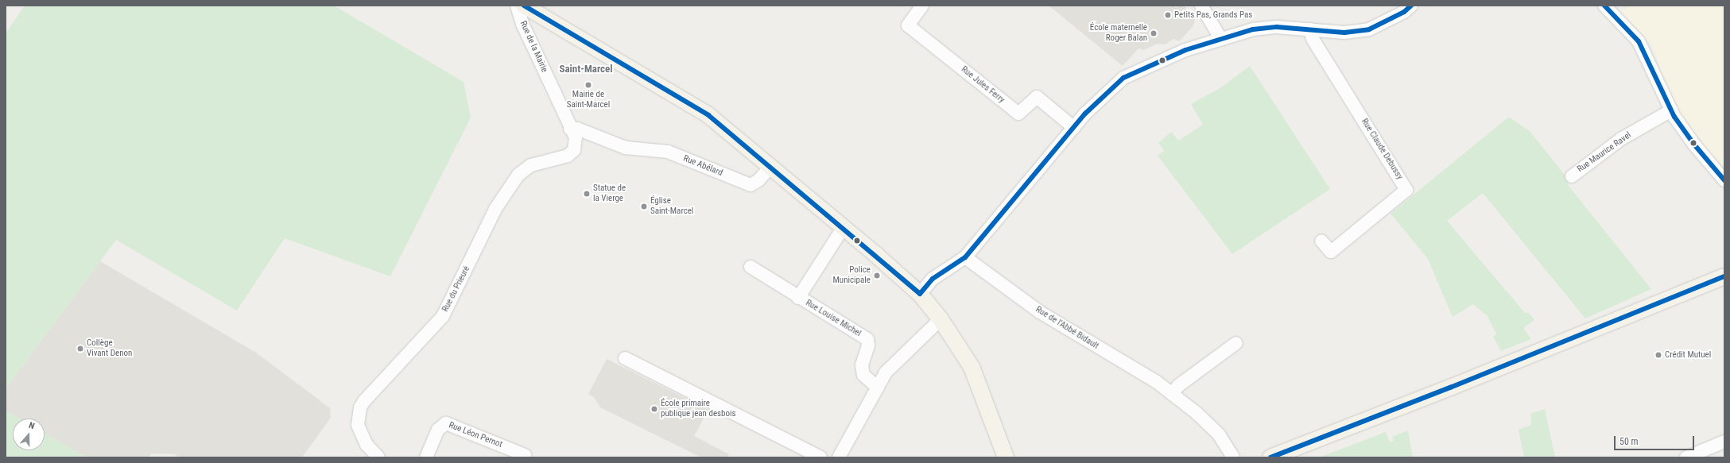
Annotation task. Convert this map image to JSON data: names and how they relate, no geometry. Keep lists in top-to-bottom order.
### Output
{
  "streets": {
    "street": [
      "Rue de la Mairie",
      "Rue Jules Ferry",
      "Rue Claude Debussy",
      "Rue Maurice Ravel",
      "Rue Abélard",
      "Rue du Prieuré",
      "Rue Louise Michel",
      "Rue de l'Abbé Bidault",
      "Rue Léon Pernot"
    ]
  },
  "crossings": [
    ["Rue de la Mairie", "Rue Abélard"],
    ["Rue de la Mairie", "Rue du Prieuré"]
  ],
  "districts": ["Saint-Marcel"],
  "places": [
    "Petits Pas, Grands Pas",
    "École maternelle Roger Balan",
    "Mairie de Saint-Marcel",
    "Statue de la Vierge",
    "Église Saint-Marcel",
    "Police Municipale",
    "Collège Vivant Denon",
    "Crédit Mutuel",
    "École primaire publique jean desbois"
  ],
  "scale_bar": "50 m",
  "north": "top"
}
